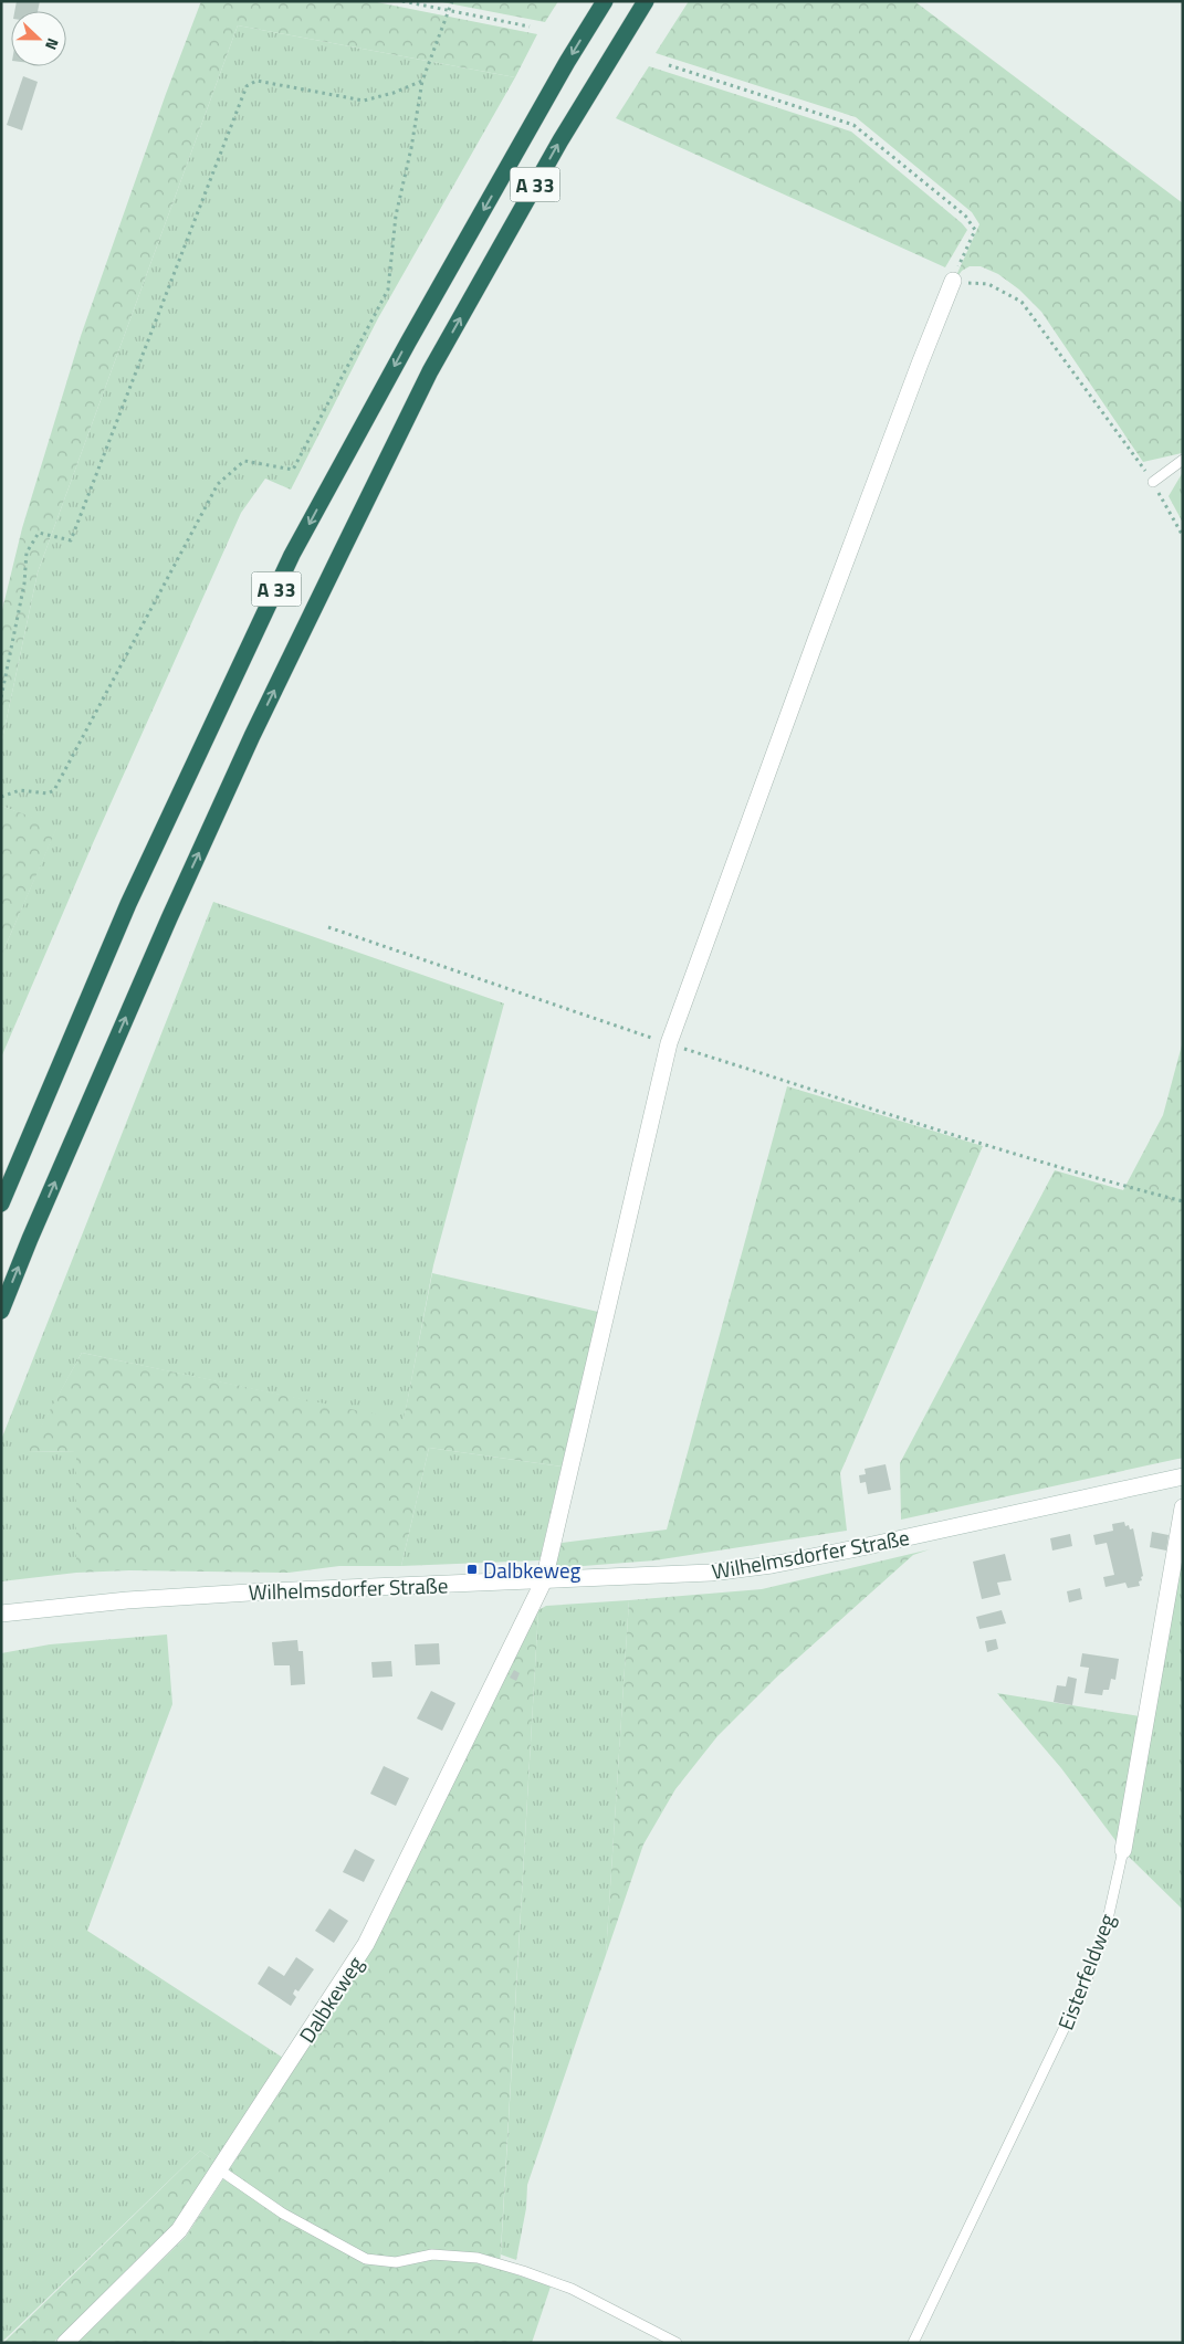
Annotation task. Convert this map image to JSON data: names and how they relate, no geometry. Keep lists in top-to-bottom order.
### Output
{
  "streets": {
    "highway": ["A 33"],
    "street": ["Wilhelmsdorfer Straße", "Eisterfeldweg", "Dalbkeweg"]
  },
  "crossings": [
    ["Wilhelmsdorfer Straße", "Dalbkeweg"]
  ],
  "places": {
    "transit": ["Dalbkeweg"]
  },
  "north": "right"
}
